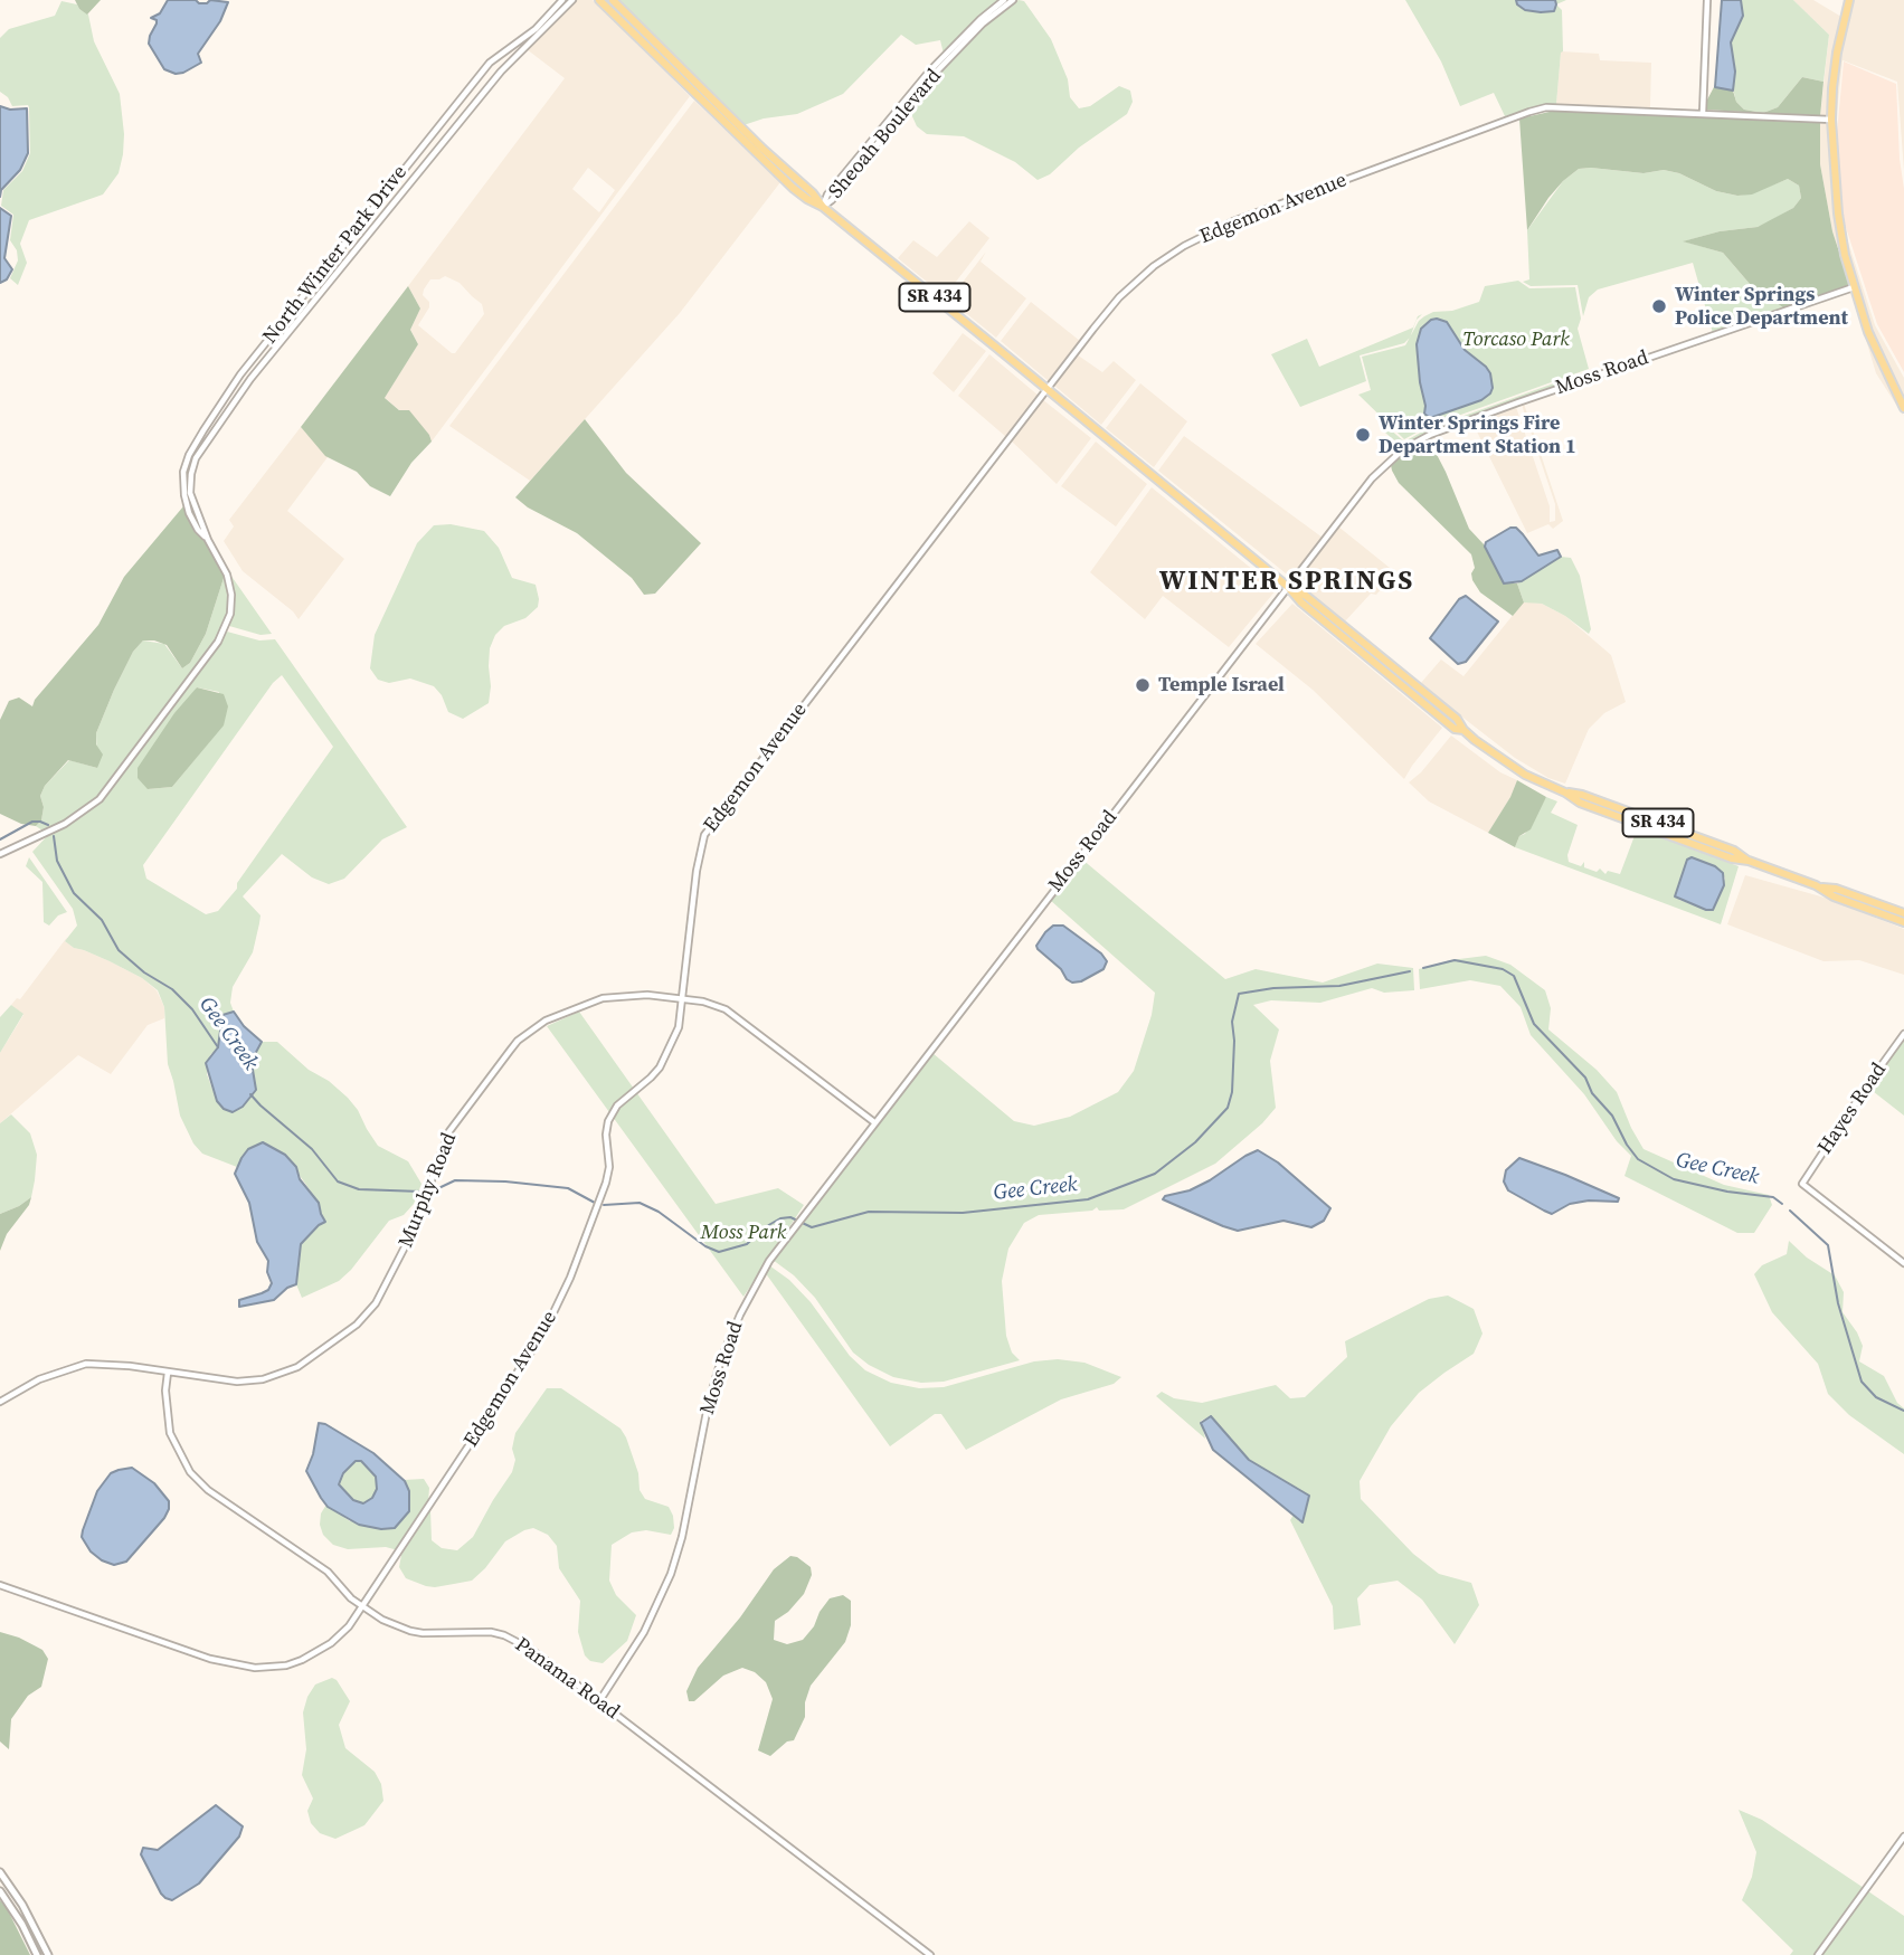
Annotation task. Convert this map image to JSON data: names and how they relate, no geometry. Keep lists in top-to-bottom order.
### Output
{
  "streets": {
    "main road": ["SR 434"],
    "street": [
      "Sheoah Boulevard",
      "Edgemon Avenue",
      "North Winter Park Drive",
      "Moss Road",
      "Hayes Road",
      "Murphy Road",
      "Panama Road"
    ]
  },
  "crossings": [
    ["Sheoah Boulevard", "SR 434"],
    ["Edgemon Avenue", "SR 434"],
    ["Edgemon Avenue", "Murphy Road"],
    ["Edgemon Avenue", "Panama Road"],
    ["SR 434", "Moss Road"],
    ["Moss Road", "Murphy Road"],
    ["Moss Road", "Panama Road"],
    ["Murphy Road", "Panama Road"]
  ],
  "districts": ["WINTER SPRINGS"],
  "water": ["Gee Creek"],
  "parks": ["Torcaso Park", "Moss Park"],
  "places": ["Winter Springs Police Department", "Winter Springs Fire Department Station 1", "Temple Israel"]
}
